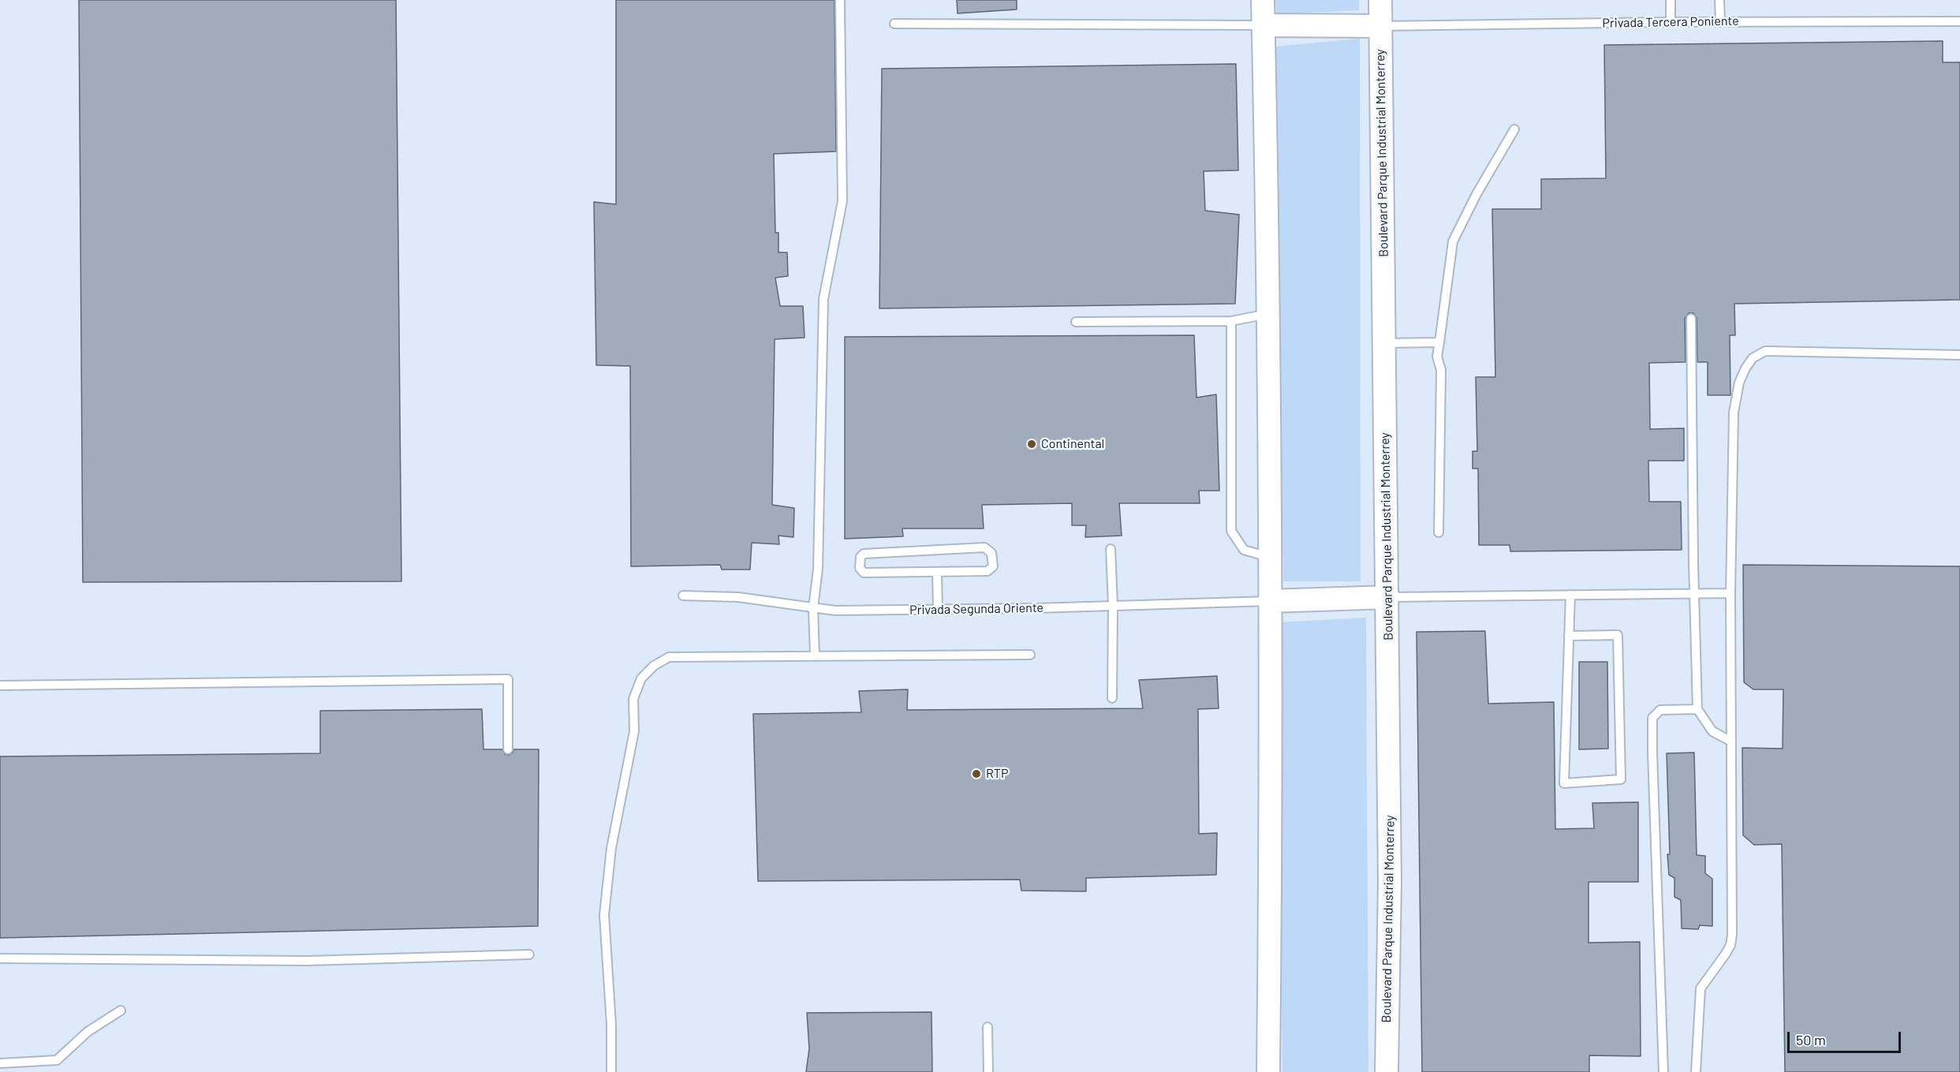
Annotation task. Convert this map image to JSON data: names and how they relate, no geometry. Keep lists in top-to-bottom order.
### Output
{
  "streets": {
    "street": ["Boulevard Parque Industrial Monterrey"],
    "lane": ["Privada Tercera Poniente", "Privada Segunda Oriente"]
  },
  "crossings": [
    ["Privada Tercera Poniente", "Boulevard Parque Industrial Monterrey"]
  ],
  "places": ["Continental", "RTP"],
  "scale_bar": "50 m"
}
